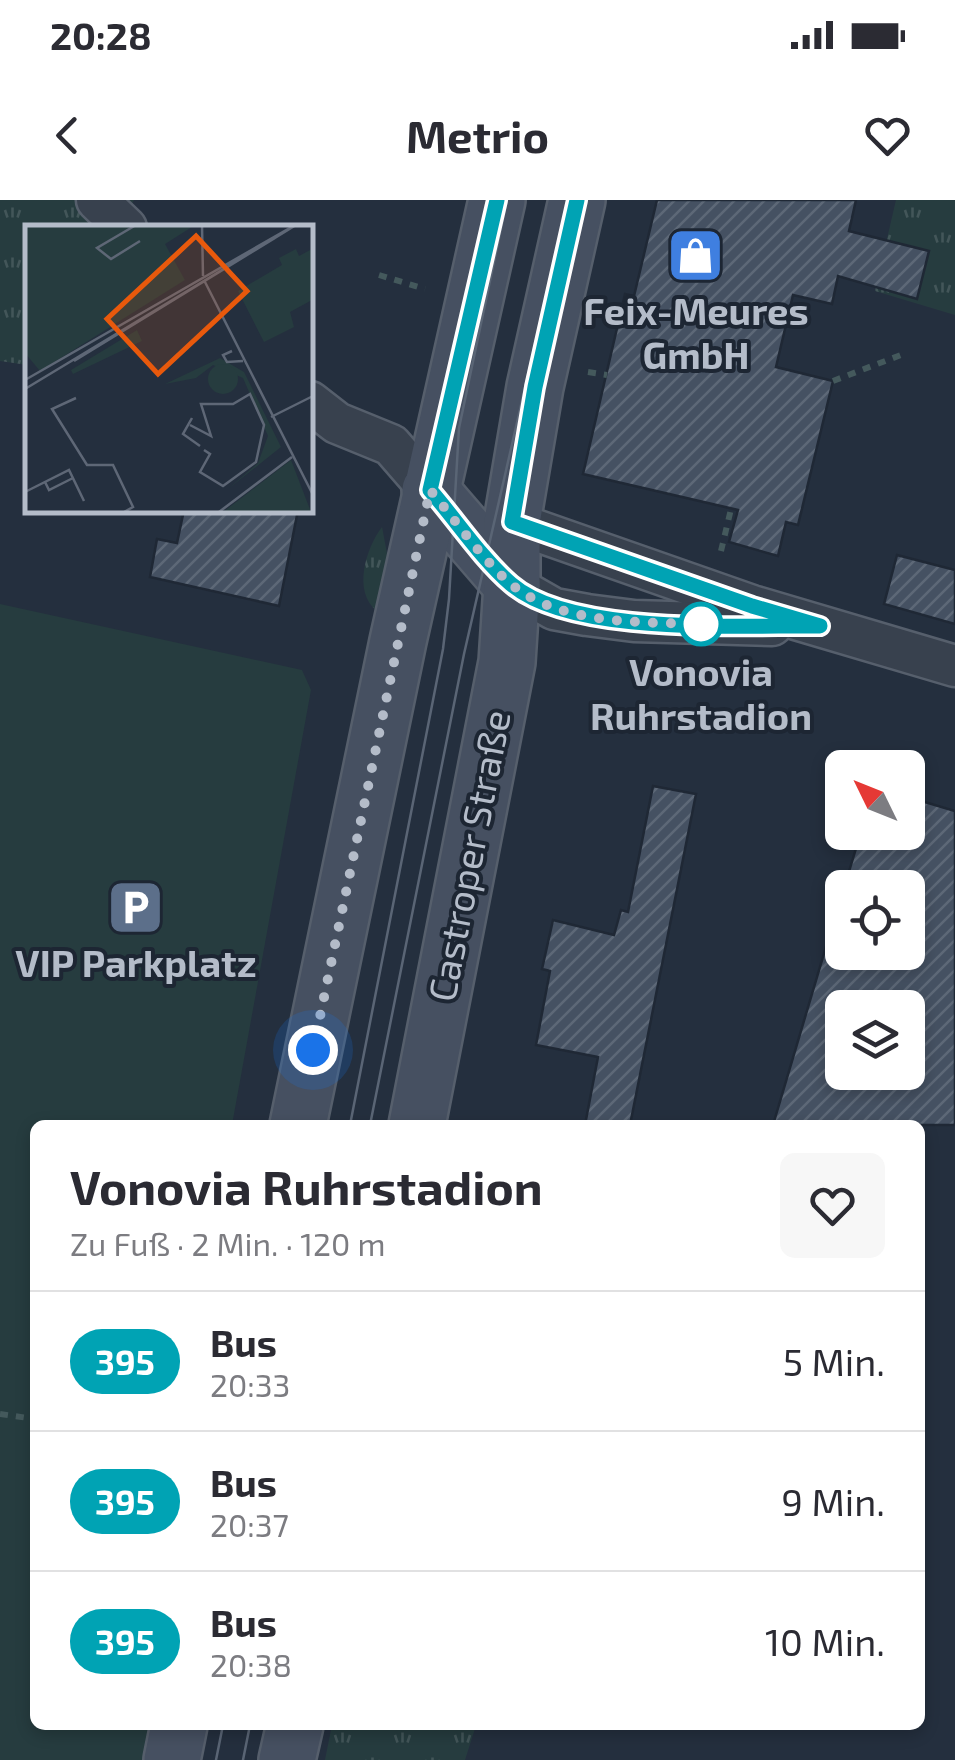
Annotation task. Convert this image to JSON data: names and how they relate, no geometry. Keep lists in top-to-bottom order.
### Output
{
  "streets": {
    "main road": ["Castroper Straße"]
  },
  "places": {
    "shop": ["Feix-Meures GmbH"],
    "other": ["Vonovia Ruhrstadion"],
    "parking": ["VIP Parkplatz"]
  },
  "lines": ["bus line 395"],
  "north": "top left",
  "page": {
    "status": "20:28",
    "header": "Metrio",
    "heading": ["Vonovia Ruhrstadion", "Zu Fuß · 2 Min. · 120 m"],
    "list": [
      {
        "mark": "395",
        "name": "Bus",
        "note": "20:33",
        "value": "5 Min."
      },
      {
        "mark": "395",
        "name": "Bus",
        "note": "20:37",
        "value": "9 Min."
      },
      {
        "mark": "395",
        "name": "Bus",
        "note": "20:38",
        "value": "10 Min."
      }
    ]
  }
}
